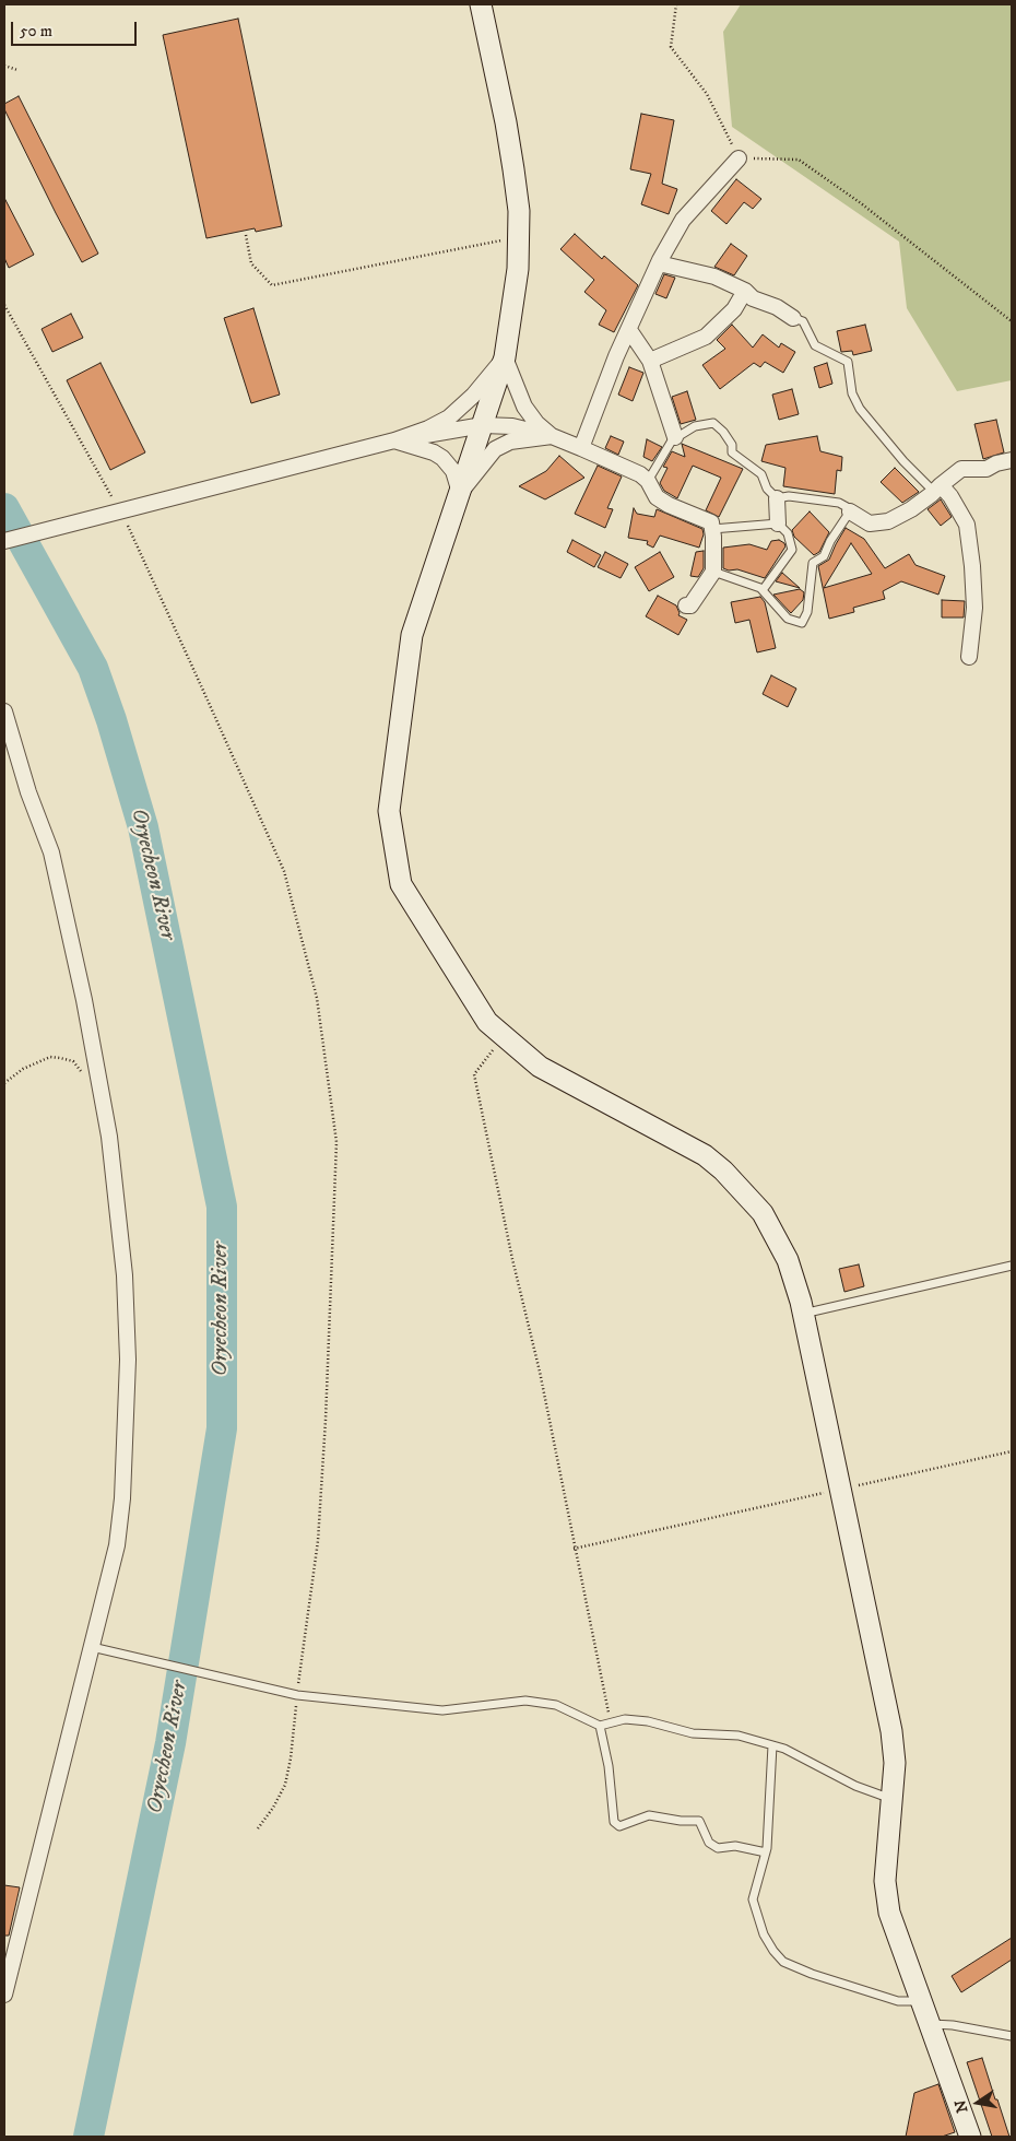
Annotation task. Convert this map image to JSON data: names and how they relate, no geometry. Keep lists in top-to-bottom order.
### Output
{
  "water": ["Oryecheon River"],
  "scale_bar": "50 m",
  "north": "left"
}
